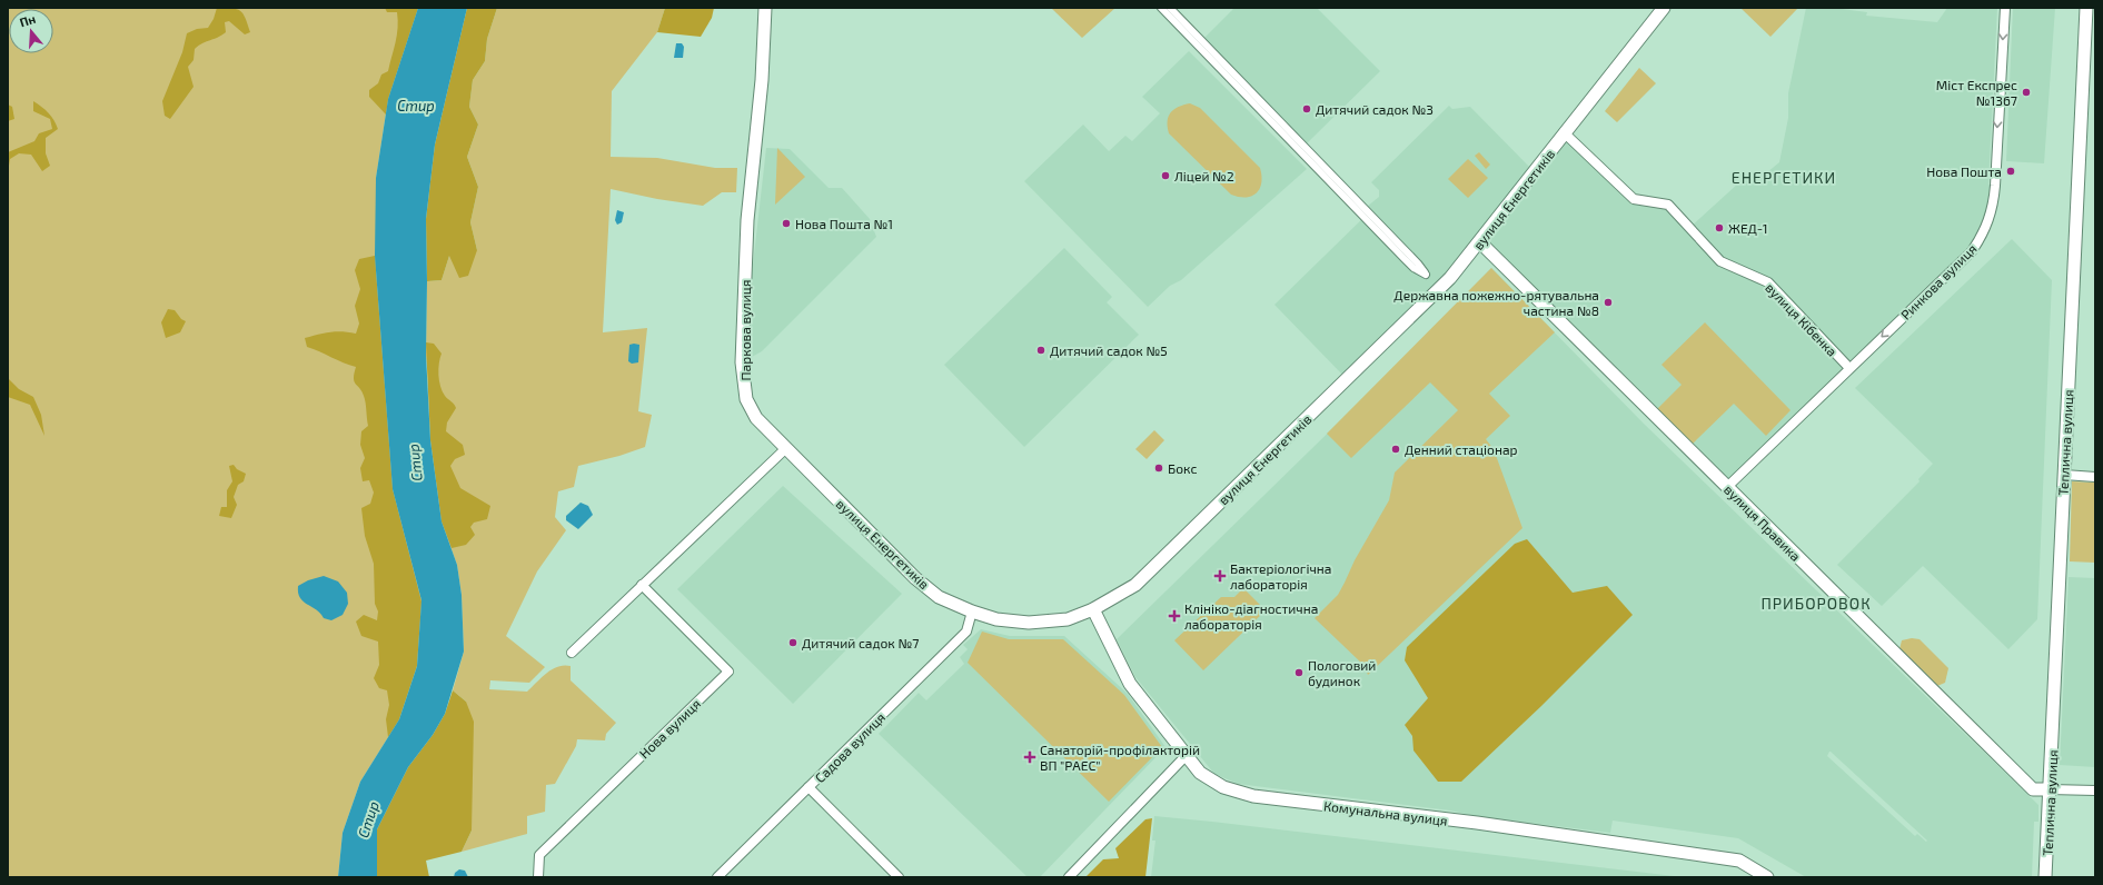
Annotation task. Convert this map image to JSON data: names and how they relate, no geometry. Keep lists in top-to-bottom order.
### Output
{
  "streets": {
    "street": [
      "вулиця Енергетиків",
      "Ринкова вулиця",
      "вулиця Кібенка",
      "Паркова вулиця",
      "Теплична вулиця",
      "вулиця Правика",
      "Нова вулиця",
      "Садова вулиця",
      "Комунальна вулиця"
    ]
  },
  "crossings": [
    ["вулиця Енергетиків", "вулиця Кібенка"],
    ["вулиця Енергетиків", "Паркова вулиця"],
    ["вулиця Енергетиків", "вулиця Правика"],
    ["вулиця Енергетиків", "Садова вулиця"],
    ["вулиця Енергетиків", "Комунальна вулиця"],
    ["Ринкова вулиця", "вулиця Кібенка"],
    ["Ринкова вулиця", "вулиця Правика"],
    ["Теплична вулиця", "вулиця Правика"]
  ],
  "one_way": ["Ринкова вулиця"],
  "districts": ["ЕНЕРГЕТИКИ", "ПРИБОРОВОК"],
  "water": ["Стир"],
  "places": {
    "other": [
      "Міст Експрес №1367",
      "Дитячий садок №3",
      "Нова Пошта",
      "Ліцей №2",
      "Нова Пошта №1",
      "ЖЕД-1",
      "Державна пожежно-рятувальна частина №8",
      "Дитячий садок №5",
      "Денний стаціонар",
      "Бокс",
      "Дитячий садок №7",
      "Пологовий будинок"
    ],
    "health": ["Бактеріологічна лабораторія", "Клініко-діагностична лабораторія", "Санаторій-профілакторій ВП \"РАЕС\""]
  },
  "north": "top"
}
